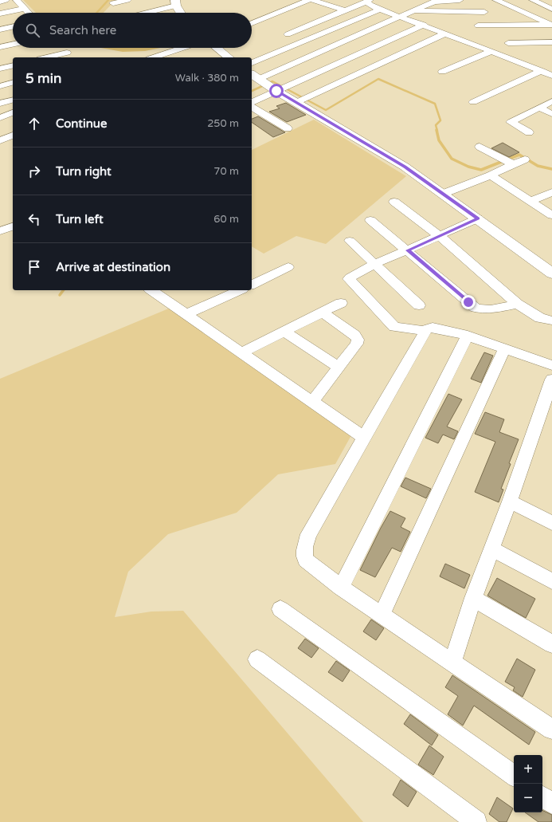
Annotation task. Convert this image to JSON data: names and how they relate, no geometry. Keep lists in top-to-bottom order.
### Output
{
  "page": {
    "search": "Search here",
    "heading": ["5 min", "Walk · 380 m"],
    "list": [
      ["Continue", "250 m"],
      ["Turn right", "70 m"],
      ["Turn left", "60 m"],
      "Arrive at destination"
    ],
    "map_buttons": ["+", "−"]
  }
}
